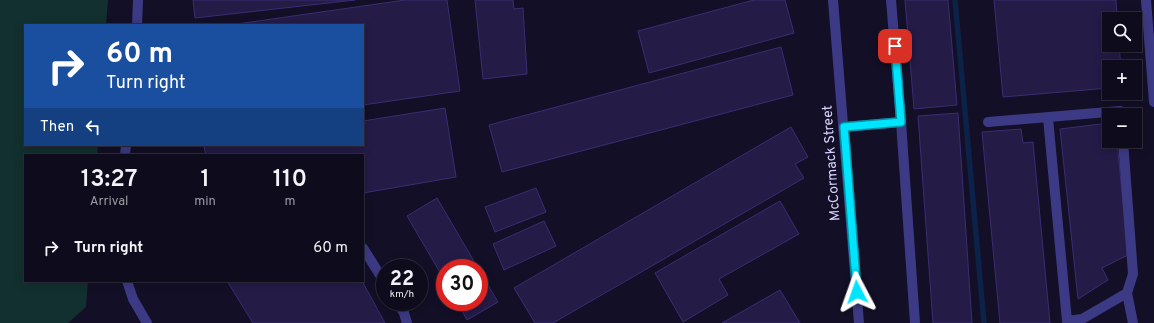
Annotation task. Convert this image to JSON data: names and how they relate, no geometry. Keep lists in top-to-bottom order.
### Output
{
  "streets": {
    "street": ["McCormack Street"]
  },
  "page": {
    "map_buttons": ["+", "−"],
    "turn": ["60 m", "Turn right"],
    "then": "Then",
    "eta": [
      "13:27",
      "Arrival",
      "1",
      "min",
      "110",
      "m"
    ],
    "list": [
      {
        "name": "Turn right",
        "value": "60 m"
      }
    ],
    "speed": "22 km/h",
    "limit": "30"
  }
}
